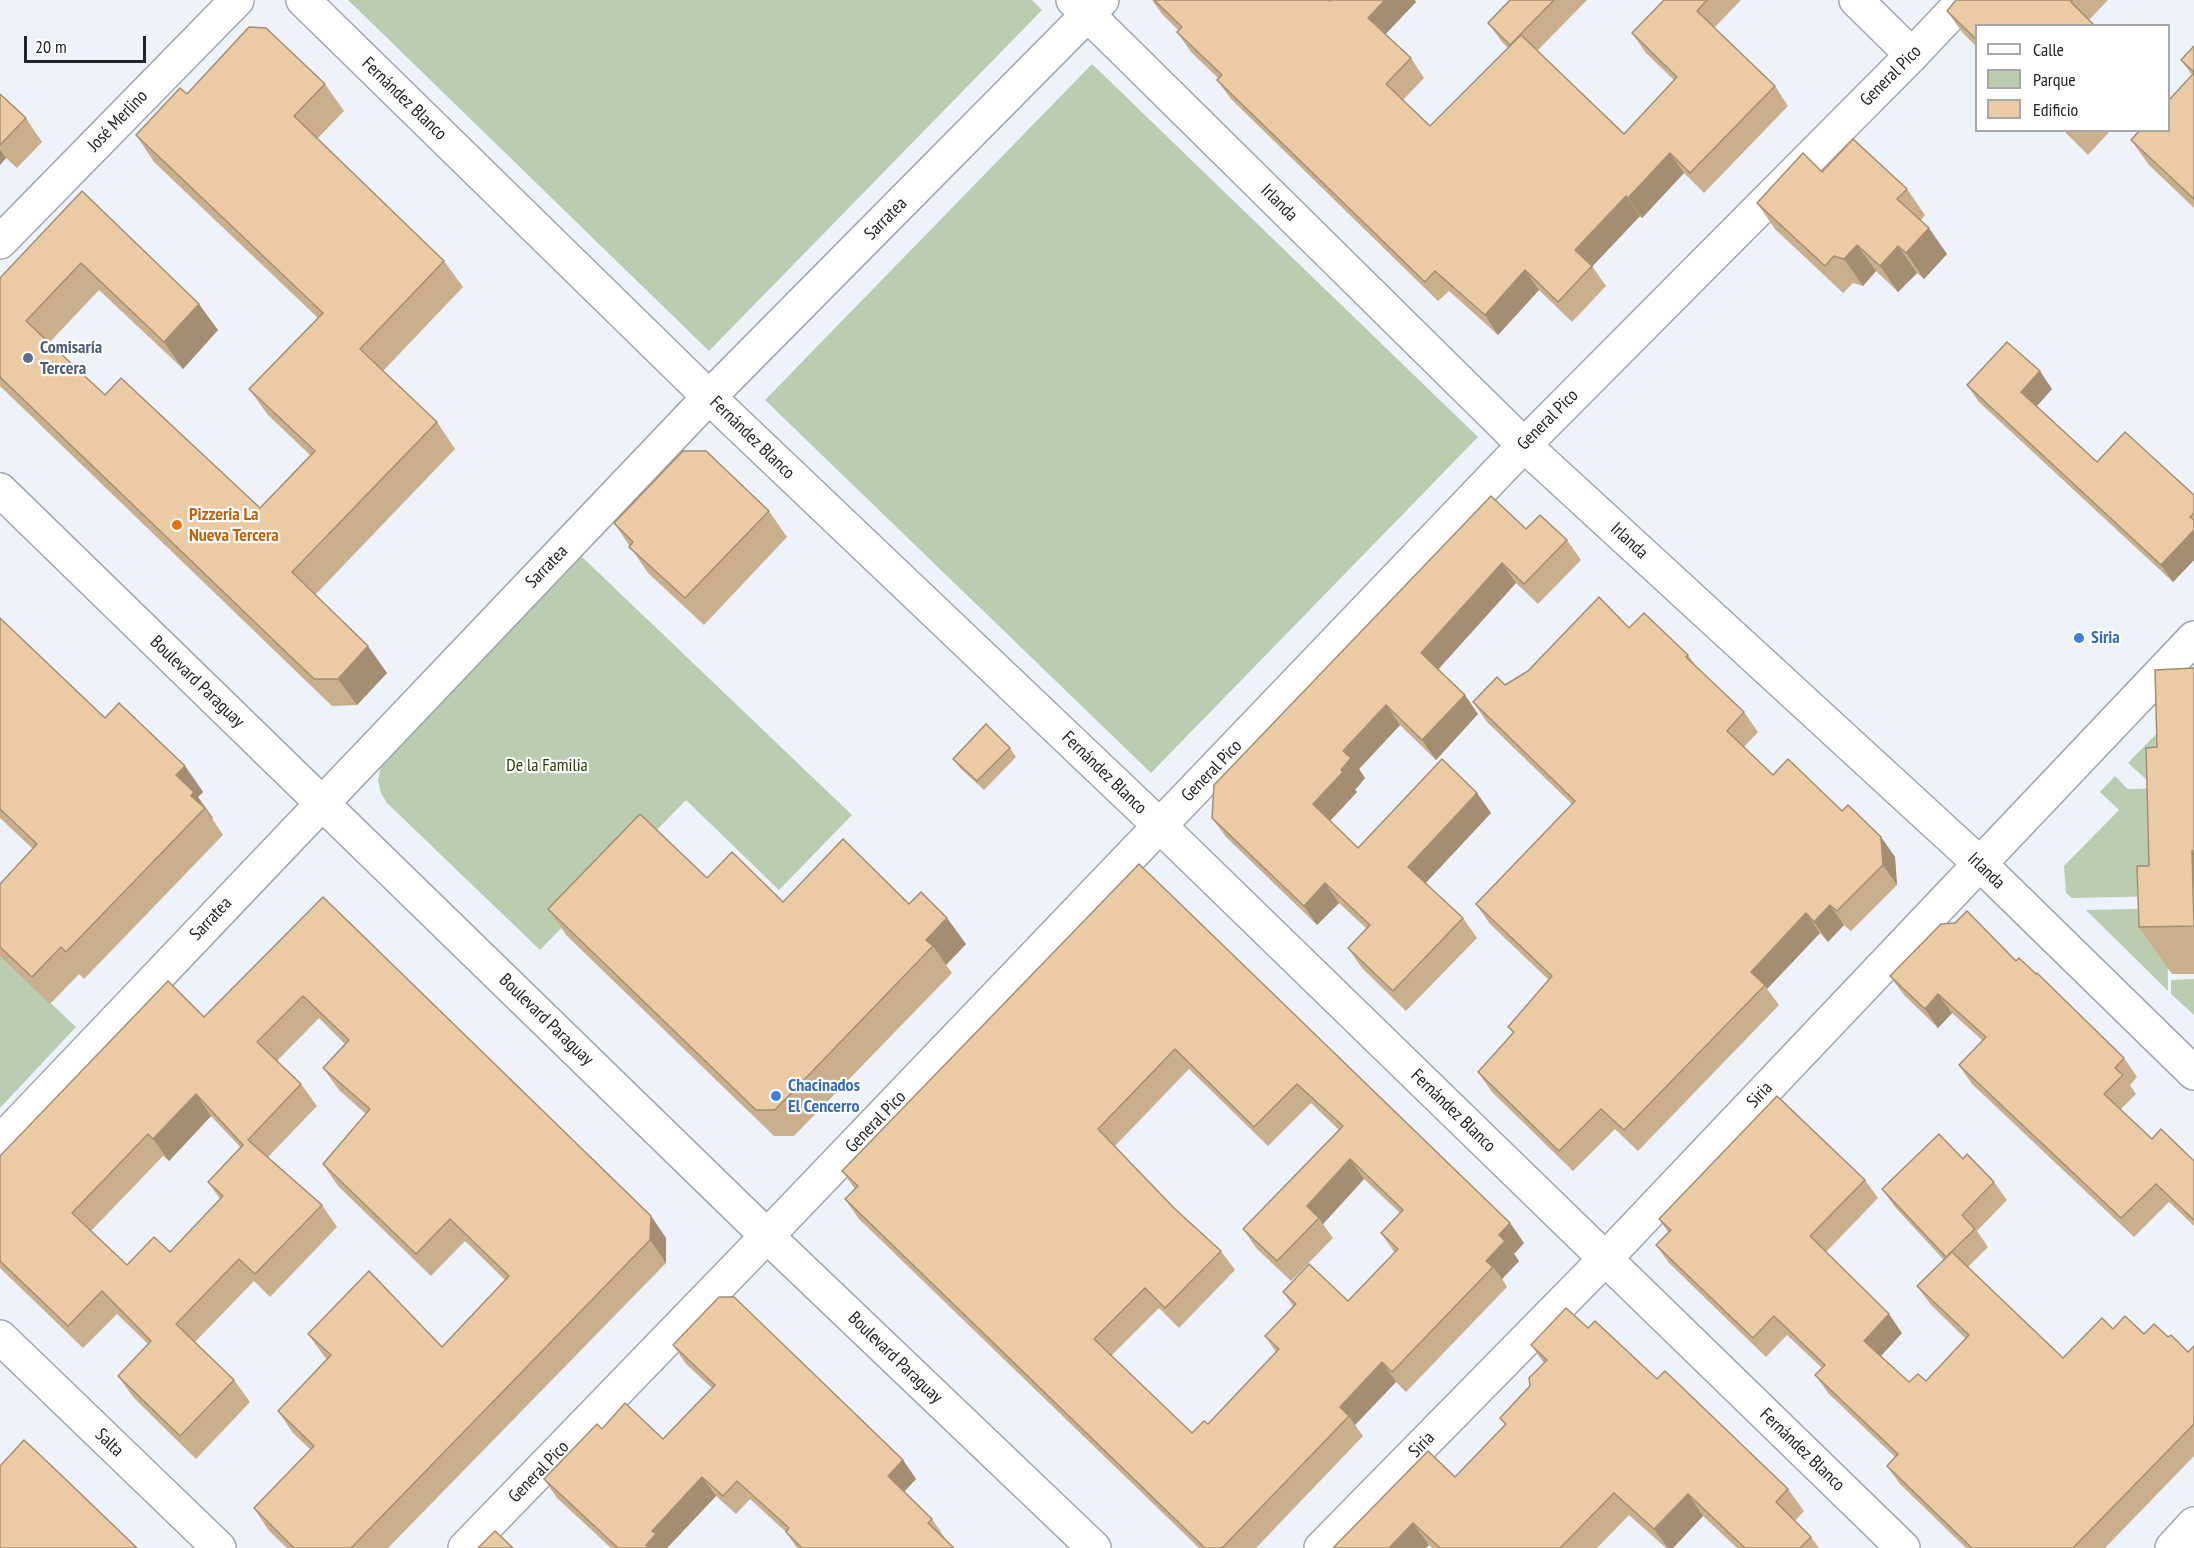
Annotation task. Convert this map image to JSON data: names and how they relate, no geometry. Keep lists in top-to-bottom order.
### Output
{
  "streets": {
    "street": [
      "General Pico",
      "Fernández Blanco",
      "José Merlino",
      "Irlanda",
      "Sarratea",
      "Boulevard Paraguay",
      "Siria",
      "Salta"
    ]
  },
  "crossings": [
    ["General Pico", "Fernández Blanco"],
    ["General Pico", "Irlanda"],
    ["General Pico", "Boulevard Paraguay"],
    ["Fernández Blanco", "Sarratea"],
    ["Fernández Blanco", "Siria"],
    ["Irlanda", "Sarratea"],
    ["Irlanda", "Siria"],
    ["Sarratea", "Boulevard Paraguay"]
  ],
  "parks": ["De la Familia"],
  "places": [
    "Comisaría Tercera",
    "Pizzeria La Nueva Tercera",
    "Siria",
    "Chacinados El Cencerro"
  ],
  "legend": ["Calle", "Parque", "Edificio"],
  "scale_bar": "20 m"
}
